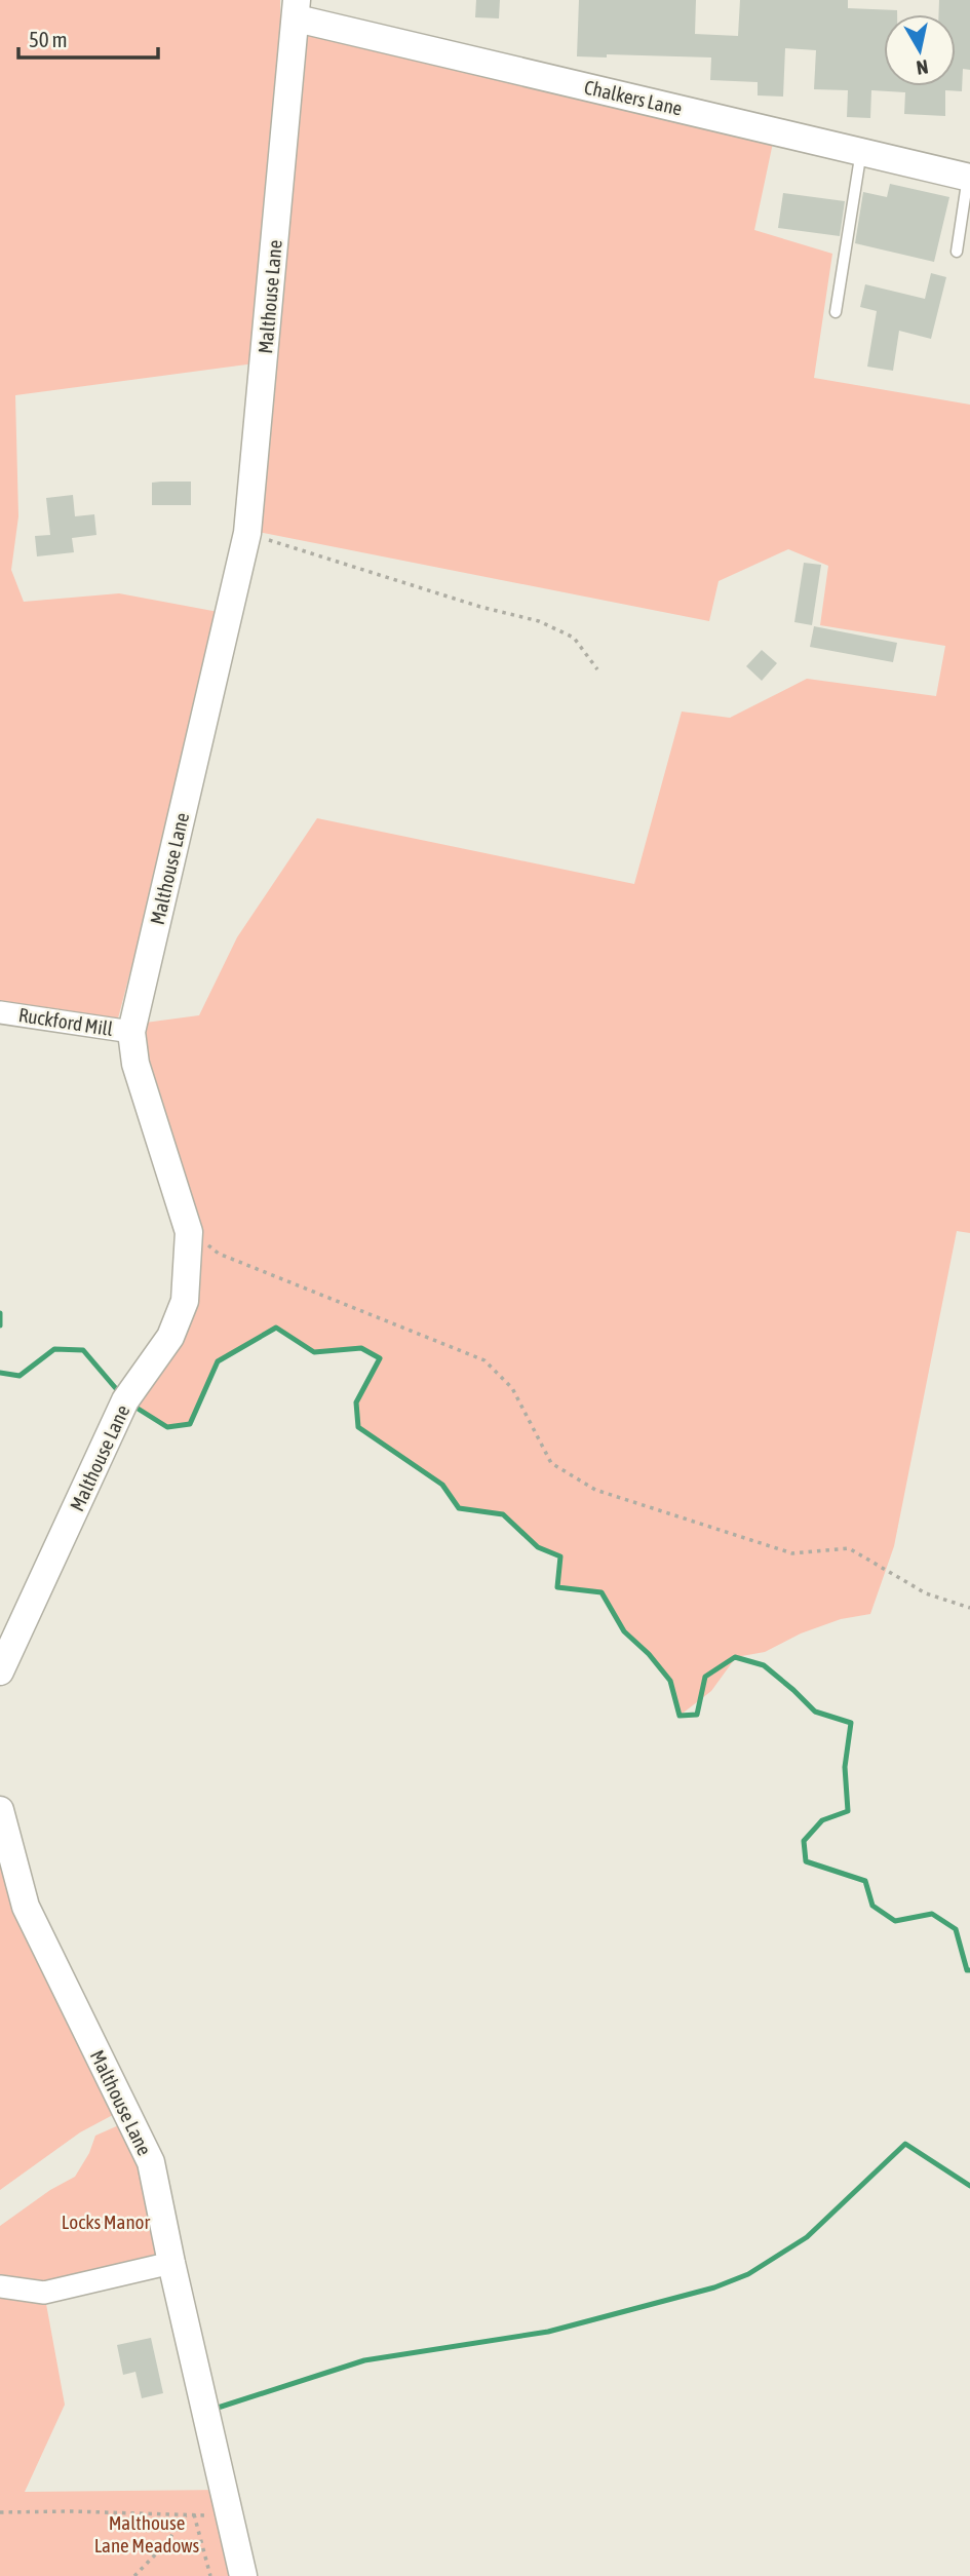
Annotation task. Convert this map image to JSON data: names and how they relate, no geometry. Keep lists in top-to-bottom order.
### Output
{
  "streets": {
    "street": ["Chalkers Lane", "Malthouse Lane", "Ruckford Mill"]
  },
  "crossings": [
    ["Chalkers Lane", "Malthouse Lane"],
    ["Malthouse Lane", "Ruckford Mill"]
  ],
  "parks": ["Locks Manor", "Malthouse Lane Meadows"],
  "scale_bar": "50 m",
  "north": "bottom"
}
